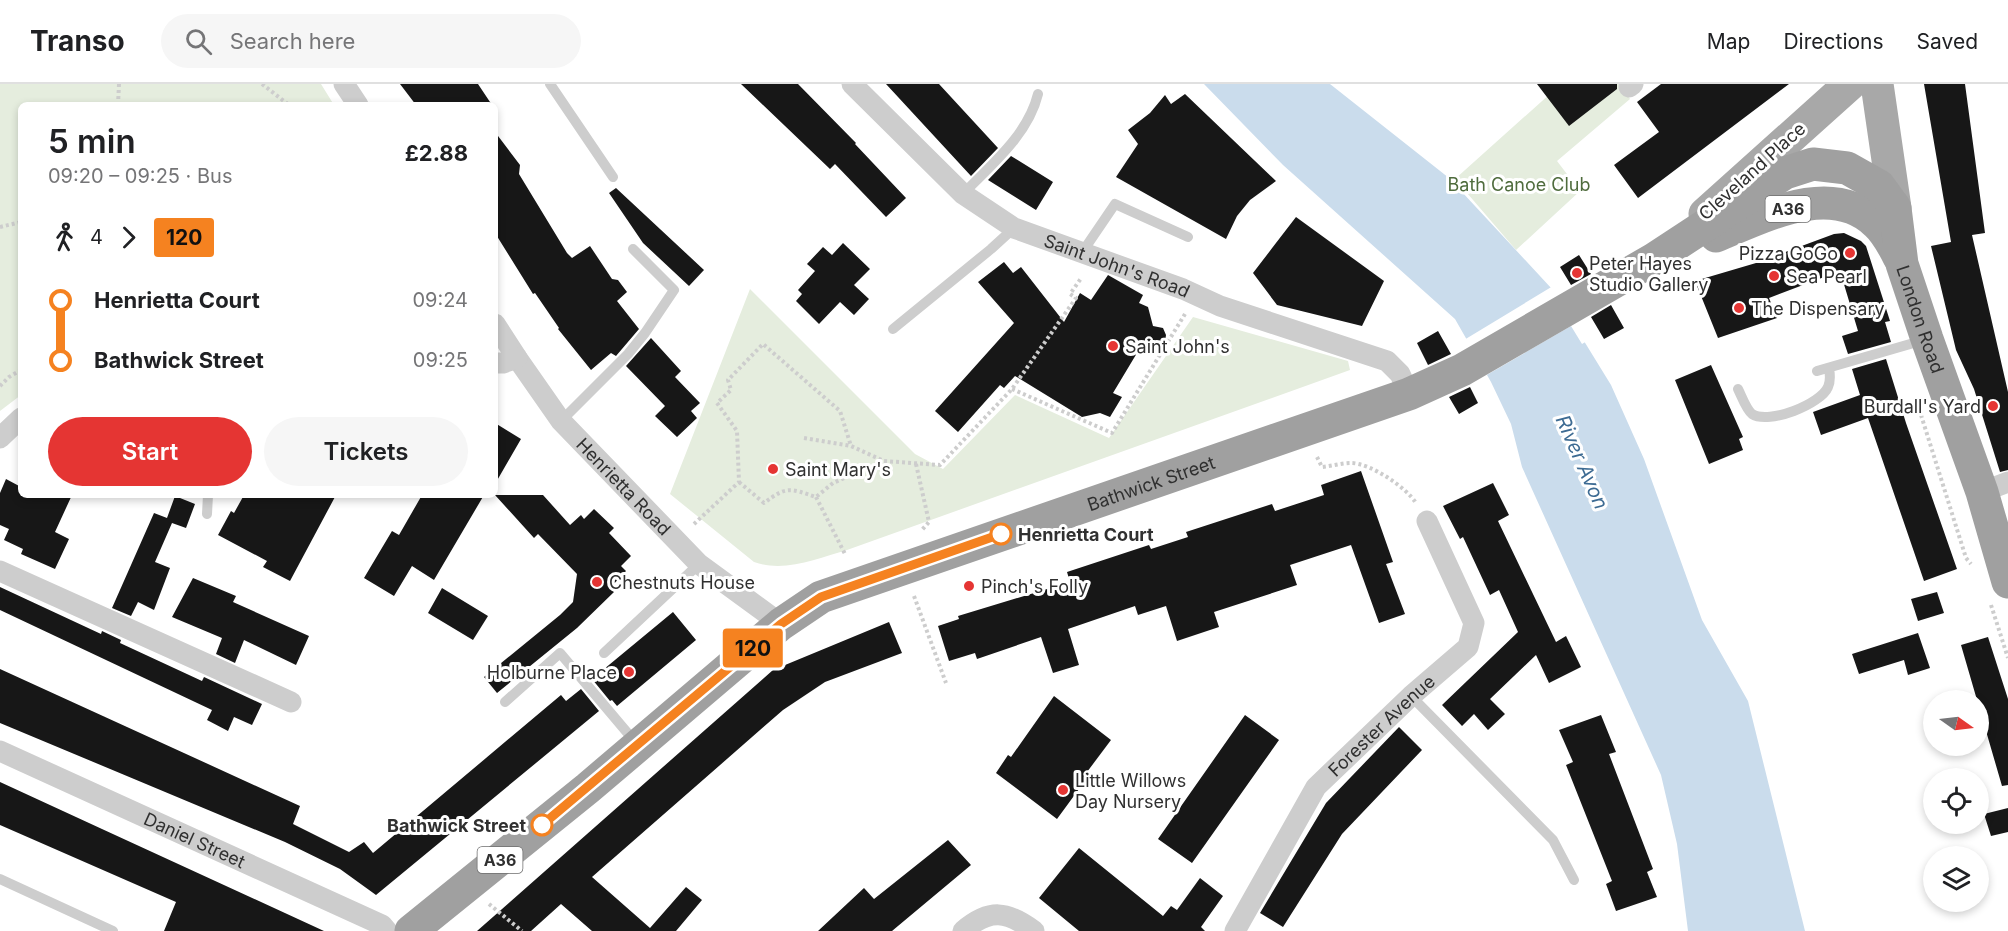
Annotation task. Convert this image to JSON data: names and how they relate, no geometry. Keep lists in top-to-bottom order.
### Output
{
  "streets": {
    "highway": [
      "Cleveland Place",
      "A36",
      "London Road",
      "Bathwick Street"
    ],
    "street": [
      "Saint John's Road",
      "Henrietta Road",
      "Forester Avenue",
      "Daniel Street"
    ]
  },
  "crossings": [
    ["Cleveland Place", "London Road"],
    ["Cleveland Place", "Bathwick Street"],
    ["Saint John's Road", "Bathwick Street"],
    ["Bathwick Street", "Henrietta Road"]
  ],
  "water": ["River Avon"],
  "parks": ["Bath Canoe Club"],
  "places": [
    "Pizza GoGo",
    "Peter Hayes Studio Gallery",
    "Sea Pearl",
    "The Dispensary",
    "Saint John's",
    "Burdall's Yard",
    "Saint Mary's",
    "Henrietta Court",
    "Chestnuts House",
    "Pinch's Folly",
    "Holburne Place",
    "Little Willows Day Nursery",
    "Bathwick Street"
  ],
  "lines": ["bus line 120"],
  "north": "right",
  "page": {
    "header": "Transo",
    "search": "Search here",
    "nav": ["Map", "Directions", "Saved"],
    "on_map": "120",
    "heading": ["5 min", "09:20 – 09:25 · Bus", "£2.88"],
    "legs": ["4", "120"],
    "list": [
      {
        "name": "Henrietta Court",
        "value": "09:24"
      },
      {
        "name": "Bathwick Street",
        "value": "09:25"
      }
    ],
    "buttons": ["Start", "Tickets"]
  }
}
